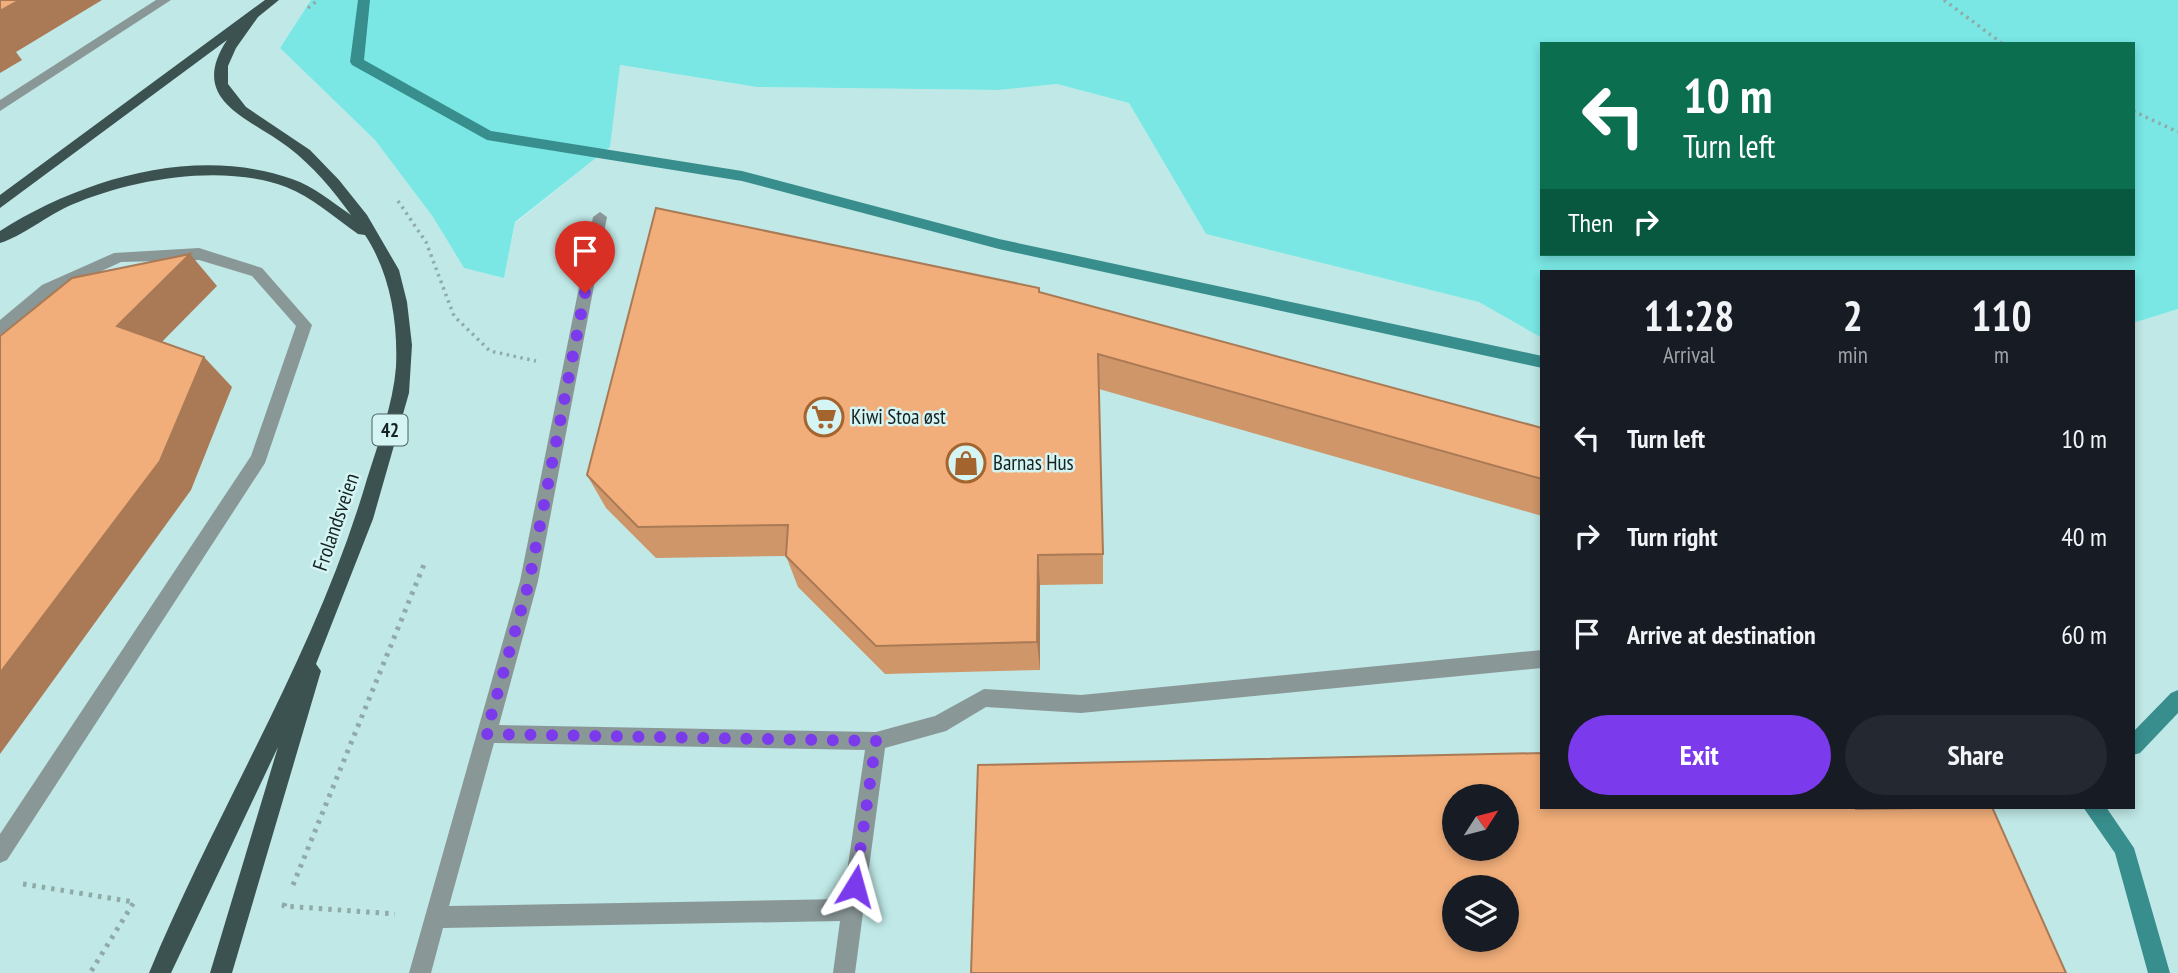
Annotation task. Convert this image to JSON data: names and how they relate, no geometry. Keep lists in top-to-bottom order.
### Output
{
  "streets": {
    "main road": ["42", "Frolandsveien"]
  },
  "places": {
    "supermarket": ["Kiwi Stoa øst"],
    "shop": ["Barnas Hus"]
  },
  "north": "top right",
  "page": {
    "turn": ["10 m", "Turn left"],
    "then": "Then",
    "eta": [
      "11:28",
      "Arrival",
      "2",
      "min",
      "110",
      "m"
    ],
    "list": [
      {
        "name": "Turn left",
        "value": "10 m"
      },
      {
        "name": "Turn right",
        "value": "40 m"
      },
      {
        "name": "Arrive at destination",
        "value": "60 m"
      }
    ],
    "buttons": ["Exit", "Share"]
  }
}
